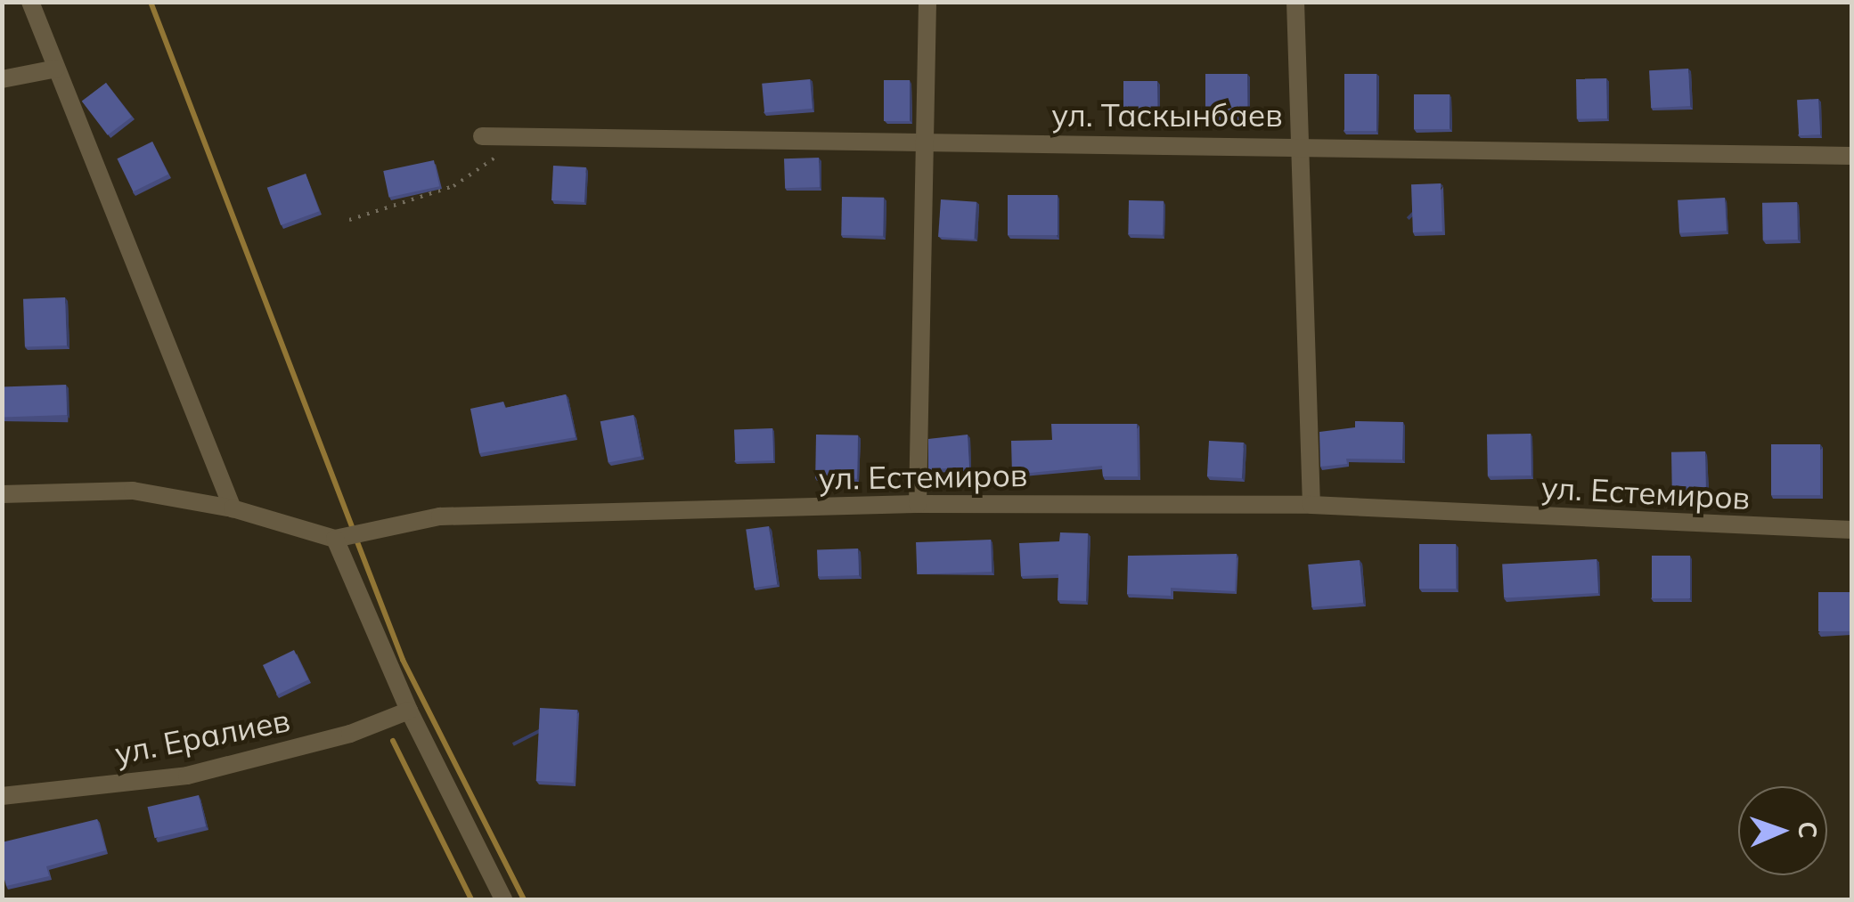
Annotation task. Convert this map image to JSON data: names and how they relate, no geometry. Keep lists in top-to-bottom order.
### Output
{
  "streets": {
    "street": ["ул. Таскынбаев", "ул. Естемиров", "ул. Ералиев"]
  },
  "north": "right"
}
